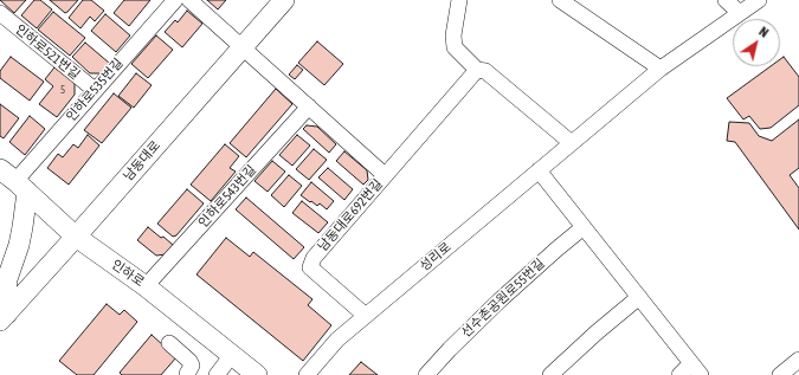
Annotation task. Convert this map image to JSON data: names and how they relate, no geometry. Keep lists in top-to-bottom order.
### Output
{
  "streets": {
    "main road": ["남동대로", "인하로"],
    "street": [
      "인하로521번길",
      "인하로535번길",
      "인하로543번길",
      "남동대로692번길",
      "성리로",
      "선수촌공원로55번길"
    ]
  },
  "crossings": [
    ["인하로521번길", "인하로535번길"],
    ["인하로535번길", "인하로"],
    ["남동대로", "남동대로692번길"],
    ["남동대로", "인하로"],
    ["인하로543번길", "남동대로692번길"],
    ["인하로543번길", "인하로"],
    ["남동대로692번길", "성리로"]
  ],
  "house_numbers": ["5"],
  "north": "top right"
}
